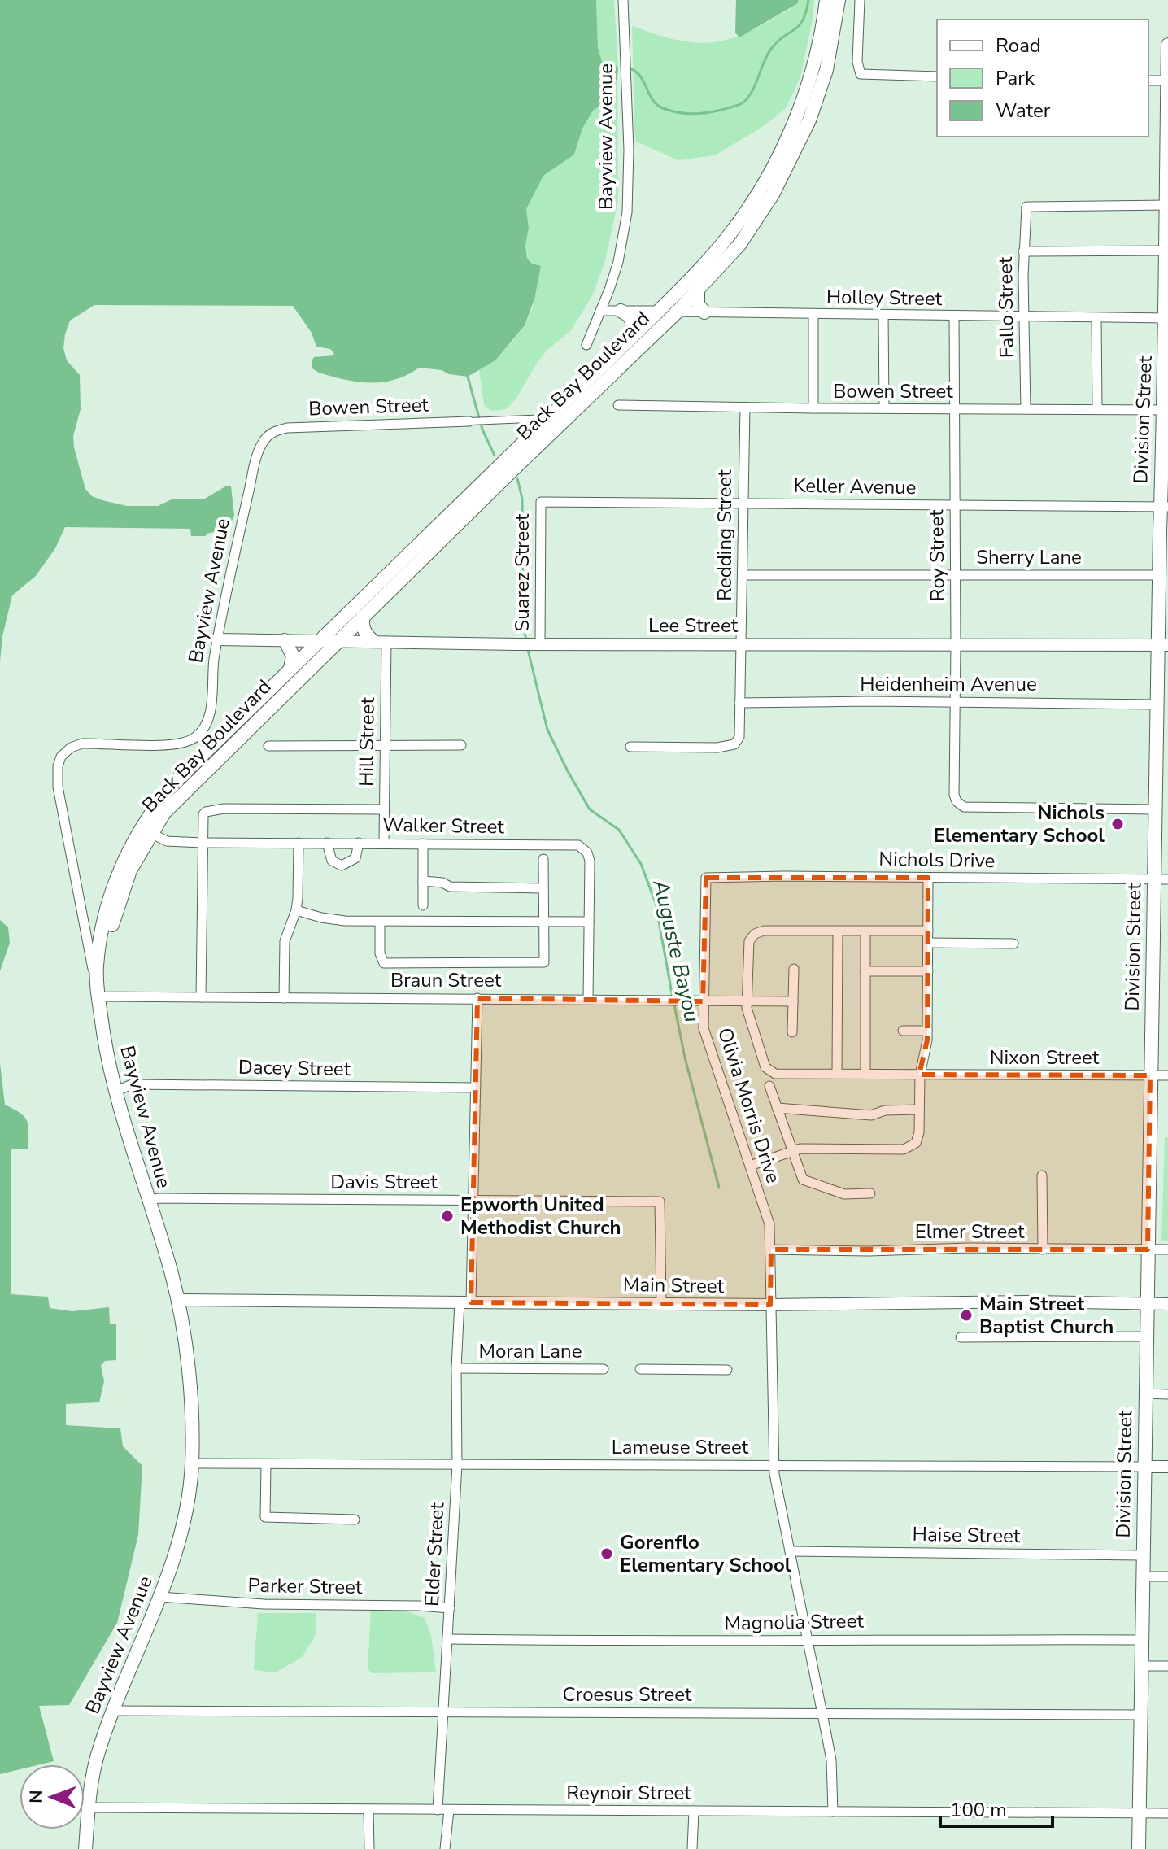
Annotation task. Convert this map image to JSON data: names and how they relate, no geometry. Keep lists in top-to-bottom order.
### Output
{
  "streets": {
    "main road": ["Bayview Avenue", "Back Bay Boulevard", "Division Street"],
    "street": [
      "Holley Street",
      "Fallo Street",
      "Bowen Street",
      "Keller Avenue",
      "Redding Street",
      "Roy Street",
      "Sherry Lane",
      "Suarez Street",
      "Lee Street",
      "Heidenheim Avenue",
      "Hill Street",
      "Walker Street",
      "Nichols Drive",
      "Braun Street",
      "Nixon Street",
      "Dacey Street",
      "Olivia Morris Drive",
      "Davis Street",
      "Elmer Street",
      "Main Street",
      "Moran Lane",
      "Lameuse Street",
      "Haise Street",
      "Elder Street",
      "Parker Street",
      "Magnolia Street",
      "Croesus Street",
      "Reynoir Street"
    ]
  },
  "crossings": [
    ["Bayview Avenue", "Holley Street"],
    ["Bayview Avenue", "Back Bay Boulevard"],
    ["Bayview Avenue", "Bowen Street"],
    ["Bayview Avenue", "Lee Street"],
    ["Bayview Avenue", "Braun Street"],
    ["Bayview Avenue", "Dacey Street"],
    ["Bayview Avenue", "Davis Street"],
    ["Bayview Avenue", "Main Street"],
    ["Bayview Avenue", "Lameuse Street"],
    ["Bayview Avenue", "Parker Street"],
    ["Bayview Avenue", "Croesus Street"],
    ["Bayview Avenue", "Reynoir Street"],
    ["Holley Street", "Fallo Street"],
    ["Holley Street", "Back Bay Boulevard"],
    ["Holley Street", "Division Street"],
    ["Holley Street", "Roy Street"],
    ["Fallo Street", "Bowen Street"],
    ["Fallo Street", "Division Street"],
    ["Back Bay Boulevard", "Bowen Street"],
    ["Back Bay Boulevard", "Lee Street"],
    ["Back Bay Boulevard", "Walker Street"],
    ["Back Bay Boulevard", "Braun Street"],
    ["Bowen Street", "Division Street"],
    ["Bowen Street", "Redding Street"],
    ["Bowen Street", "Roy Street"],
    ["Division Street", "Keller Avenue"],
    ["Division Street", "Roy Street"],
    ["Division Street", "Sherry Lane"],
    ["Division Street", "Lee Street"],
    ["Division Street", "Heidenheim Avenue"],
    ["Division Street", "Nichols Drive"],
    ["Division Street", "Nixon Street"],
    ["Division Street", "Elmer Street"],
    ["Division Street", "Main Street"],
    ["Division Street", "Lameuse Street"],
    ["Division Street", "Haise Street"],
    ["Division Street", "Magnolia Street"],
    ["Division Street", "Croesus Street"],
    ["Division Street", "Reynoir Street"],
    ["Keller Avenue", "Redding Street"],
    ["Keller Avenue", "Roy Street"],
    ["Keller Avenue", "Suarez Street"],
    ["Redding Street", "Sherry Lane"],
    ["Redding Street", "Lee Street"],
    ["Redding Street", "Heidenheim Avenue"],
    ["Roy Street", "Sherry Lane"],
    ["Roy Street", "Lee Street"],
    ["Roy Street", "Heidenheim Avenue"],
    ["Suarez Street", "Lee Street"],
    ["Lee Street", "Hill Street"],
    ["Hill Street", "Walker Street"],
    ["Walker Street", "Braun Street"],
    ["Nichols Drive", "Olivia Morris Drive"],
    ["Braun Street", "Nixon Street"],
    ["Braun Street", "Olivia Morris Drive"],
    ["Olivia Morris Drive", "Elmer Street"],
    ["Olivia Morris Drive", "Main Street"],
    ["Olivia Morris Drive", "Lameuse Street"],
    ["Olivia Morris Drive", "Haise Street"],
    ["Olivia Morris Drive", "Magnolia Street"],
    ["Olivia Morris Drive", "Croesus Street"],
    ["Olivia Morris Drive", "Reynoir Street"],
    ["Davis Street", "Main Street"],
    ["Main Street", "Elder Street"],
    ["Moran Lane", "Elder Street"],
    ["Lameuse Street", "Elder Street"],
    ["Elder Street", "Parker Street"],
    ["Elder Street", "Magnolia Street"],
    ["Elder Street", "Croesus Street"],
    ["Elder Street", "Reynoir Street"]
  ],
  "water": ["Auguste Bayou"],
  "places": [
    "Nichols Elementary School",
    "Epworth United Methodist Church",
    "Main Street Baptist Church",
    "Gorenflo Elementary School"
  ],
  "legend": ["Road", "Park", "Water"],
  "scale_bar": "100 m",
  "north": "left"
}
